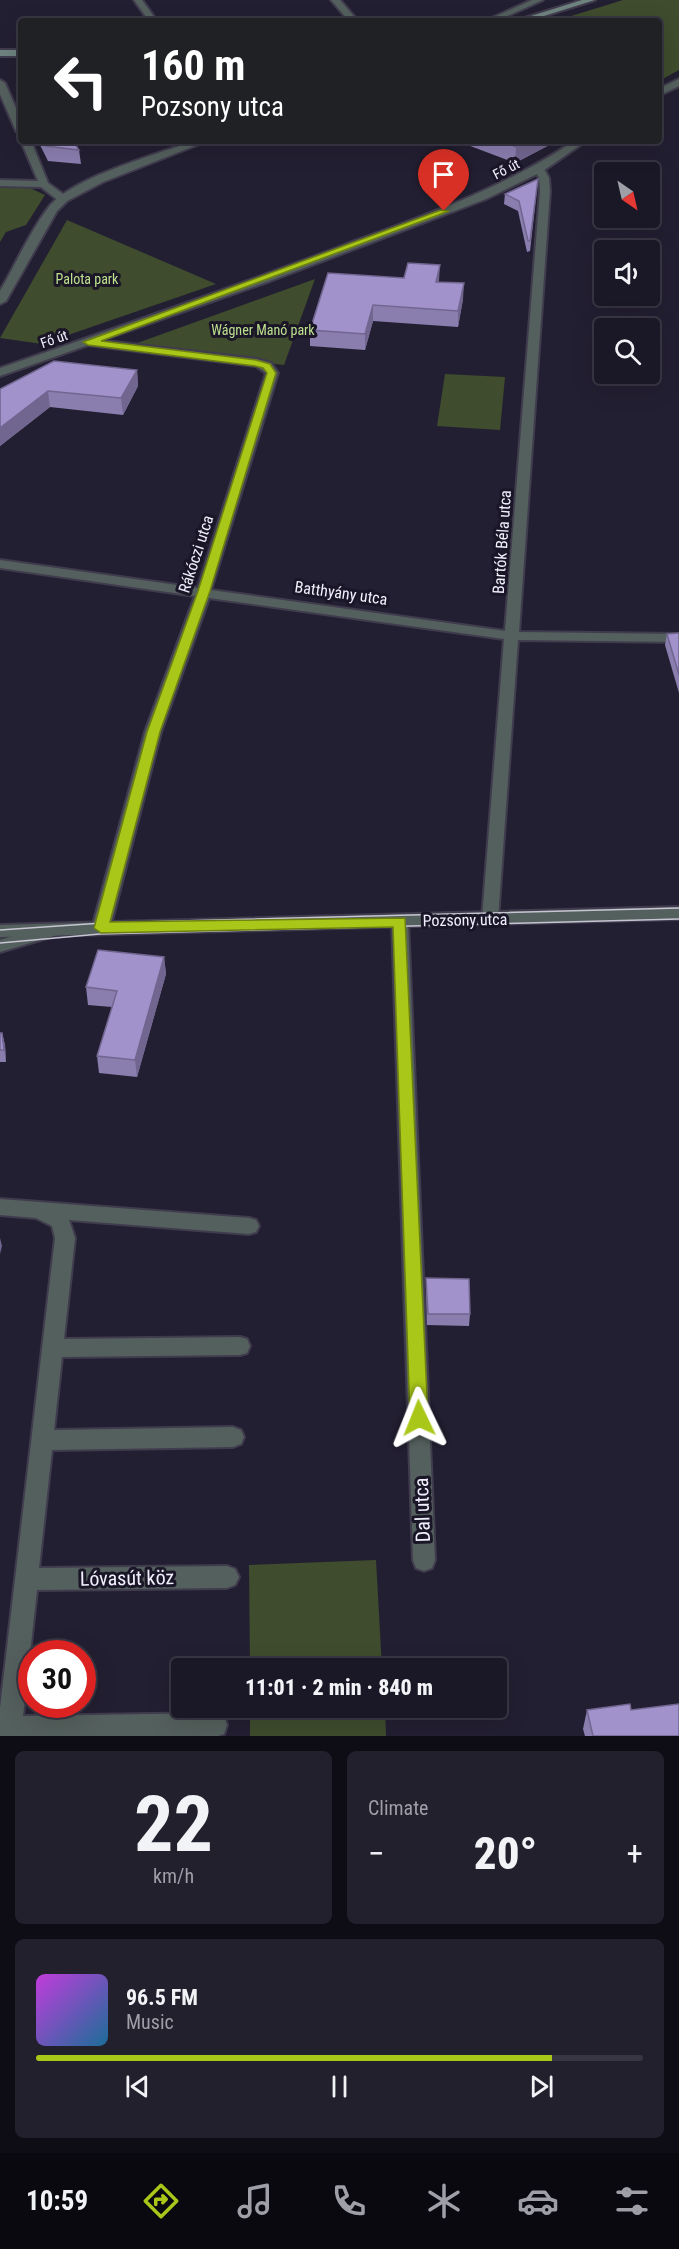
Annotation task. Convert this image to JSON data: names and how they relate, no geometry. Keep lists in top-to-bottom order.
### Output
{
  "streets": {
    "street": [
      "Fő út",
      "Bartók Béla utca",
      "Rákóczi utca",
      "Batthyány utca",
      "Pozsony utca",
      "Dal utca",
      "Lóvasút köz"
    ]
  },
  "crossings": [
    ["Fő út", "Bartók Béla utca"],
    ["Fő út", "Rákóczi utca"],
    ["Bartók Béla utca", "Batthyány utca"],
    ["Bartók Béla utca", "Pozsony utca"],
    ["Rákóczi utca", "Batthyány utca"],
    ["Rákóczi utca", "Pozsony utca"],
    ["Pozsony utca", "Dal utca"]
  ],
  "parks": ["Palota park", "Wágner Manó park"],
  "north": "bottom right",
  "page": {
    "turn": ["160 m", "Pozsony utca"],
    "limit": "30",
    "trip": "11:01 · 2 min · 840 m",
    "tile": [
      ["22", "km/h"],
      "Climate"
    ],
    "heat": ["−", "20°", "+"],
    "song": ["96.5 FM", "Music"],
    "tabs": "10:59"
  }
}
